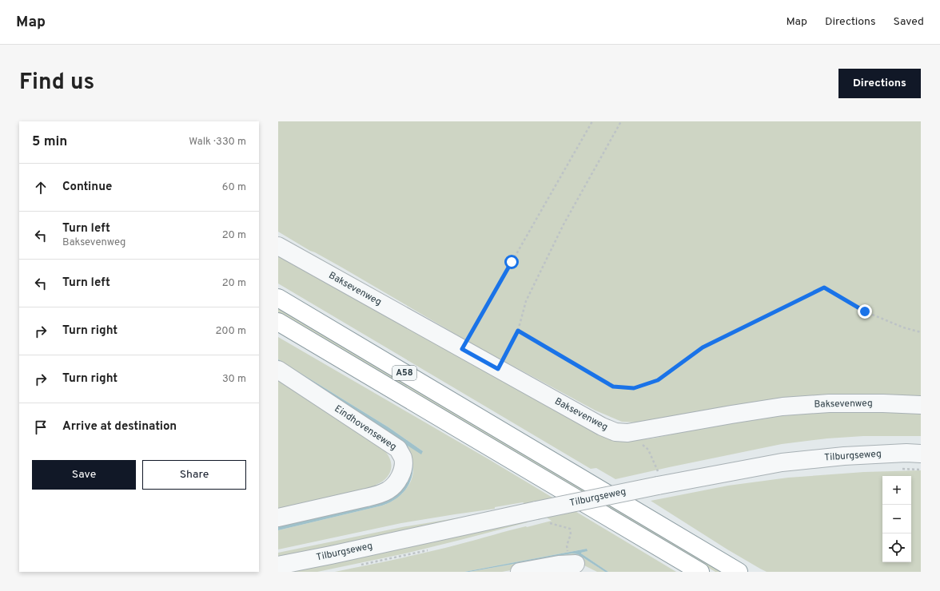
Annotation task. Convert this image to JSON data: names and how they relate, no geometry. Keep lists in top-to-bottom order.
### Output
{
  "streets": {
    "highway": ["A58"],
    "street": ["Baksevenweg", "Eindhovenseweg", "Tilburgseweg"]
  },
  "page": {
    "header": "Map",
    "nav": ["Map", "Directions", "Saved"],
    "title": "Find us",
    "buttons": [
      "Directions",
      ["Save", "Share"]
    ],
    "heading": ["5 min", "Walk · 330 m"],
    "list": [
      ["Continue", "60 m"],
      ["Turn left", "Baksevenweg", "20 m"],
      ["Turn left", "20 m"],
      ["Turn right", "200 m"],
      ["Turn right", "30 m"],
      "Arrive at destination"
    ],
    "map_buttons": ["+", "−"]
  }
}
